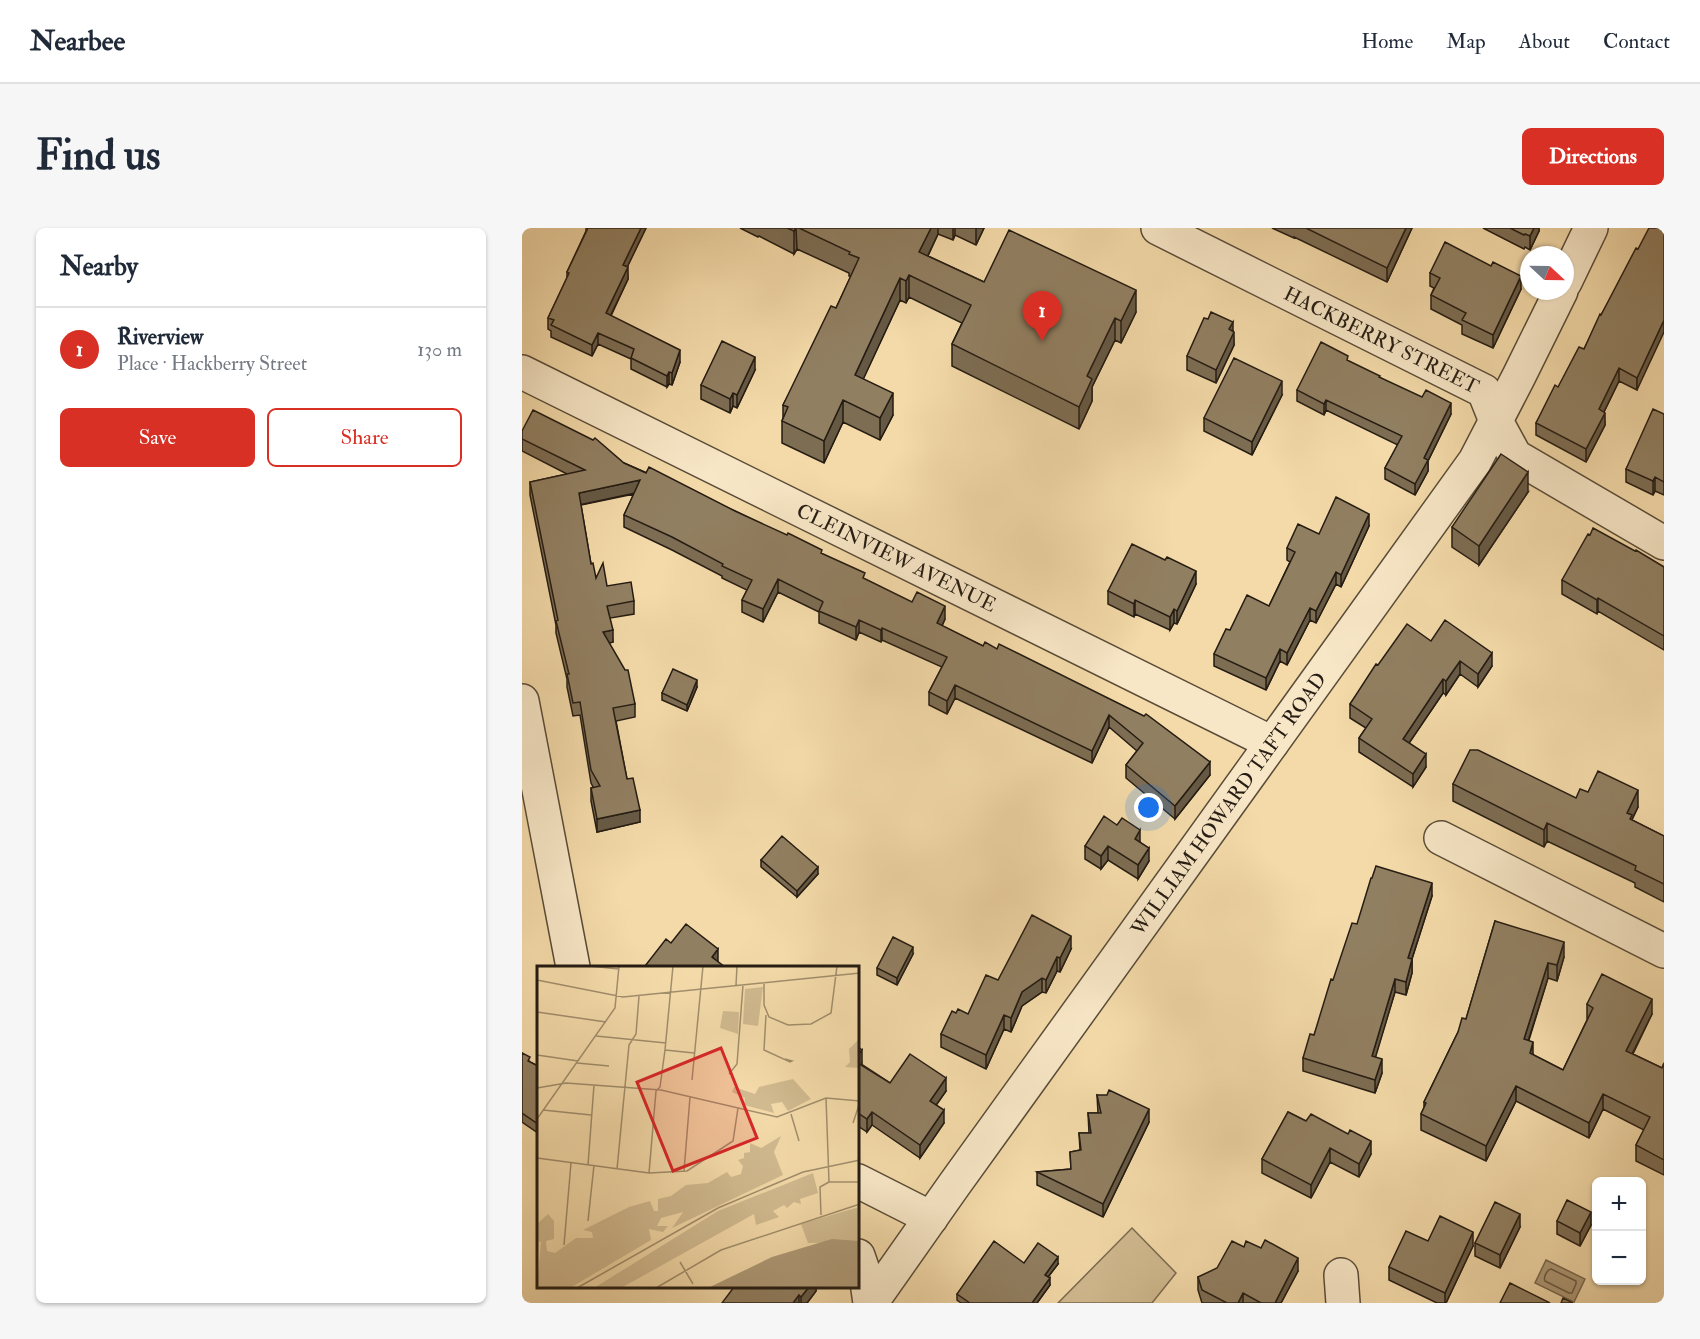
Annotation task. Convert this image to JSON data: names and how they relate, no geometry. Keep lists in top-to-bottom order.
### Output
{
  "streets": {
    "street": ["HACKBERRY STREET", "CLEINVIEW AVENUE", "WILLIAM HOWARD TAFT ROAD"]
  },
  "crossings": [
    ["HACKBERRY STREET", "WILLIAM HOWARD TAFT ROAD"],
    ["CLEINVIEW AVENUE", "WILLIAM HOWARD TAFT ROAD"]
  ],
  "north": "right",
  "page": {
    "header": "Nearbee",
    "nav": [
      "Home",
      "Map",
      "About",
      "Contact"
    ],
    "buttons": [
      "Directions",
      ["Save", "Share"]
    ],
    "title": "Find us",
    "heading": "Nearby",
    "pins": "1",
    "list": [
      {
        "mark": "1",
        "name": "Riverview",
        "note": "Place · Hackberry Street",
        "value": "130 m"
      }
    ],
    "map_buttons": ["+", "−"]
  }
}
